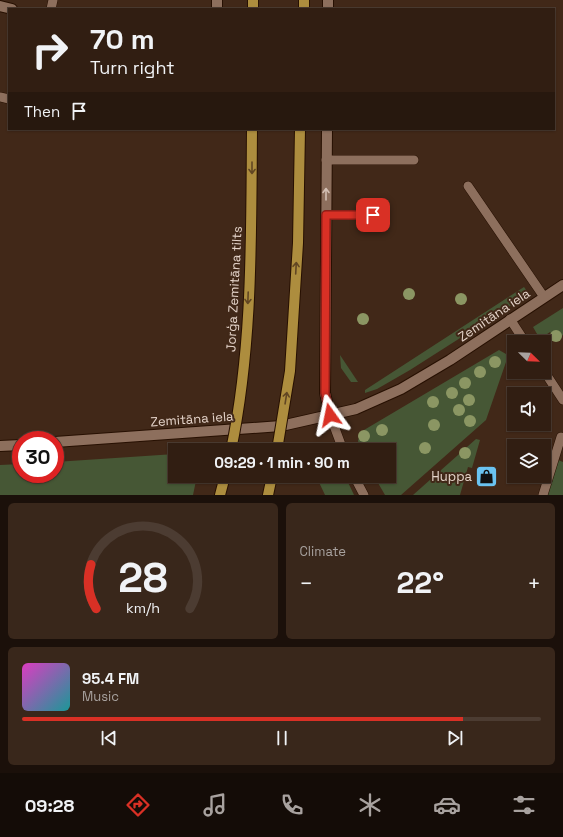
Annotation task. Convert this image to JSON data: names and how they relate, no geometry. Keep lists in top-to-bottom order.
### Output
{
  "streets": {
    "main road": ["Jorģa Zemitāna tilts"],
    "street": ["Zemitāna iela"]
  },
  "places": {
    "shop": ["Huppa"]
  },
  "north": "bottom right",
  "page": {
    "turn": ["70 m", "Turn right"],
    "then": "Then",
    "limit": "30",
    "trip": "09:29 · 1 min · 90 m",
    "tile": "Climate",
    "heat": ["−", "22°", "+"],
    "song": ["95.4 FM", "Music"],
    "tabs": "09:28",
    "gauge": ["28", "km/h"]
  }
}
